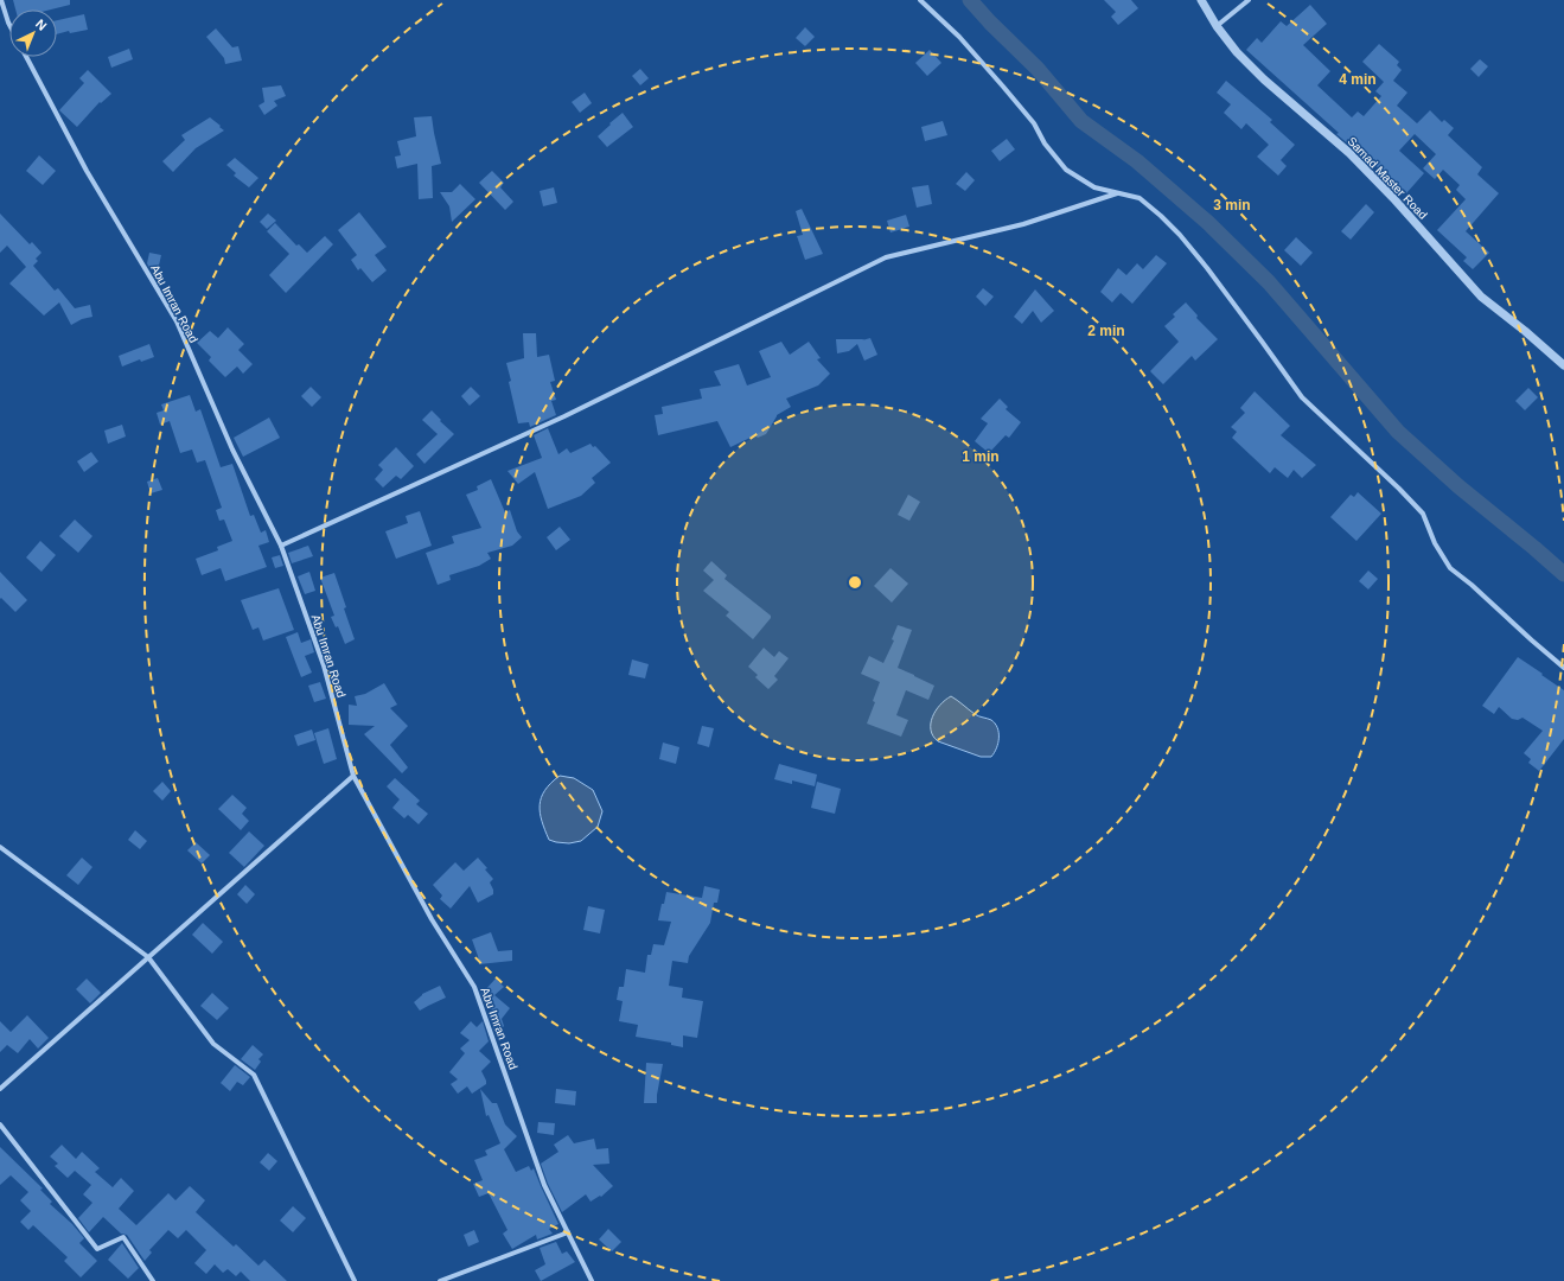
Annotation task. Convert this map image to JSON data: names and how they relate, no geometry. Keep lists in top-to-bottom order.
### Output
{
  "streets": {
    "street": ["Samad Master Road", "Abu Imran Road"]
  },
  "north": "top right",
  "rings": [
    "4 min",
    "3 min",
    "2 min",
    "1 min"
  ]
}
